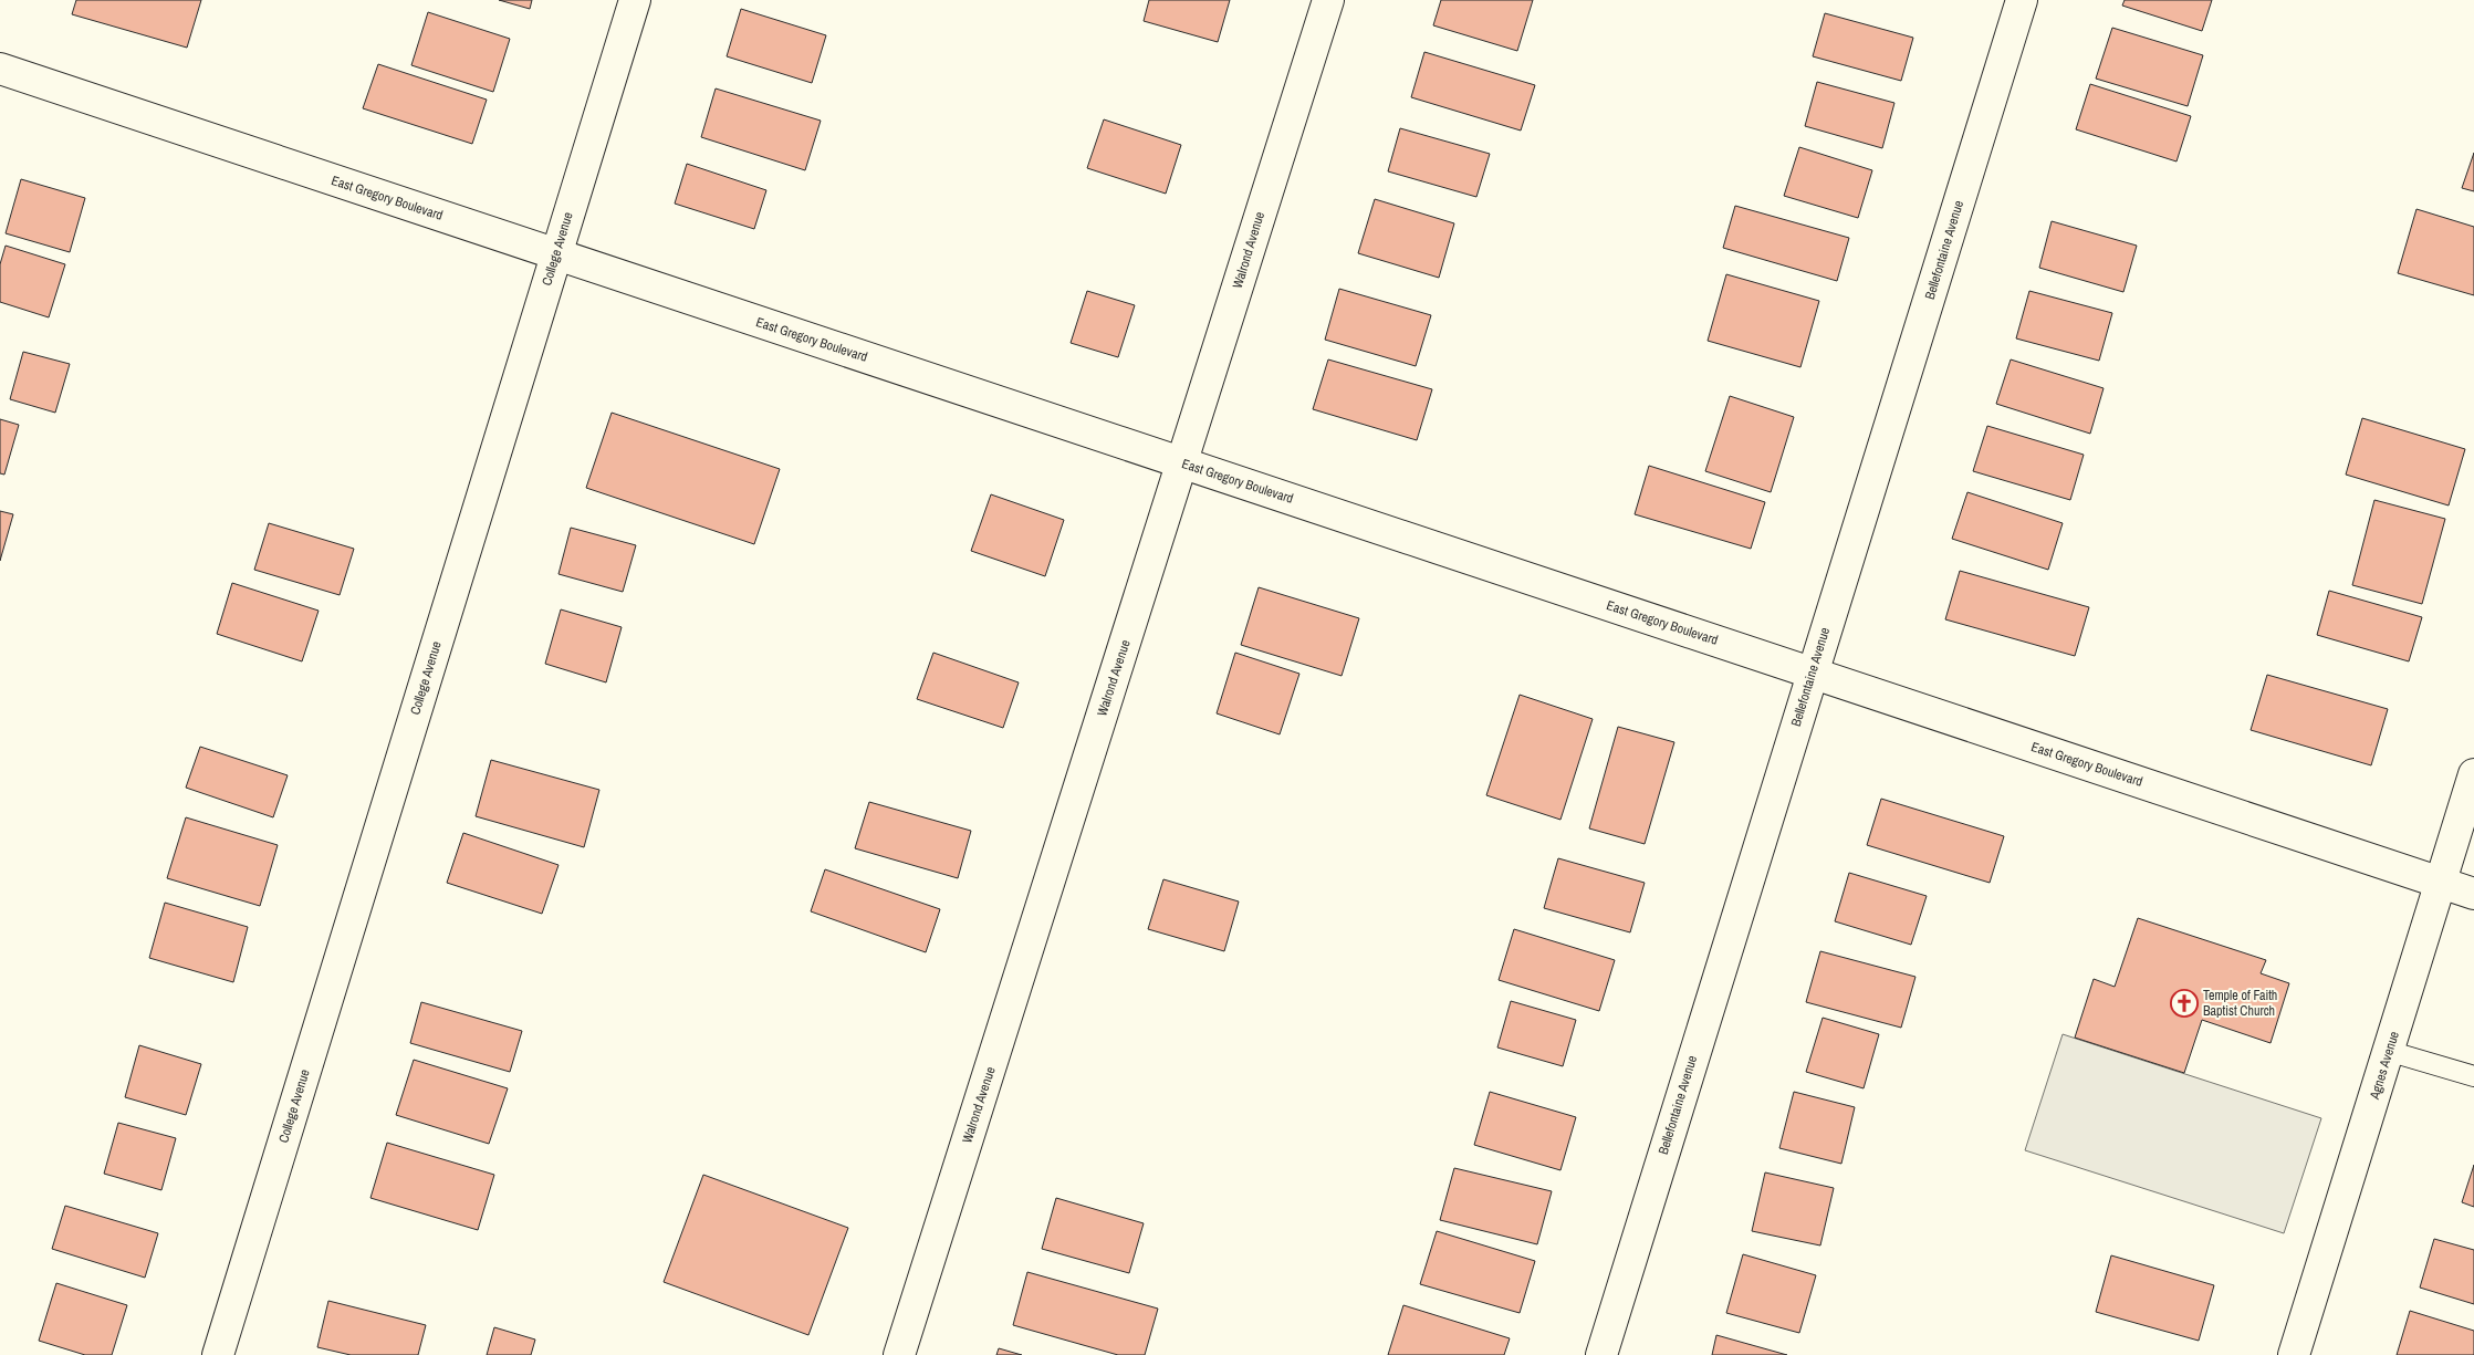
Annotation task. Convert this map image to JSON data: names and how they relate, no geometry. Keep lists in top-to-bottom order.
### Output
{
  "streets": {
    "street": [
      "East Gregory Boulevard",
      "College Avenue",
      "Walrond Avenue",
      "Bellefontaine Avenue",
      "Agnes Avenue"
    ]
  },
  "crossings": [
    ["East Gregory Boulevard", "College Avenue"],
    ["East Gregory Boulevard", "Walrond Avenue"],
    ["East Gregory Boulevard", "Bellefontaine Avenue"],
    ["East Gregory Boulevard", "Agnes Avenue"]
  ],
  "places": {
    "church": ["Temple of Faith Baptist Church"]
  }
}
